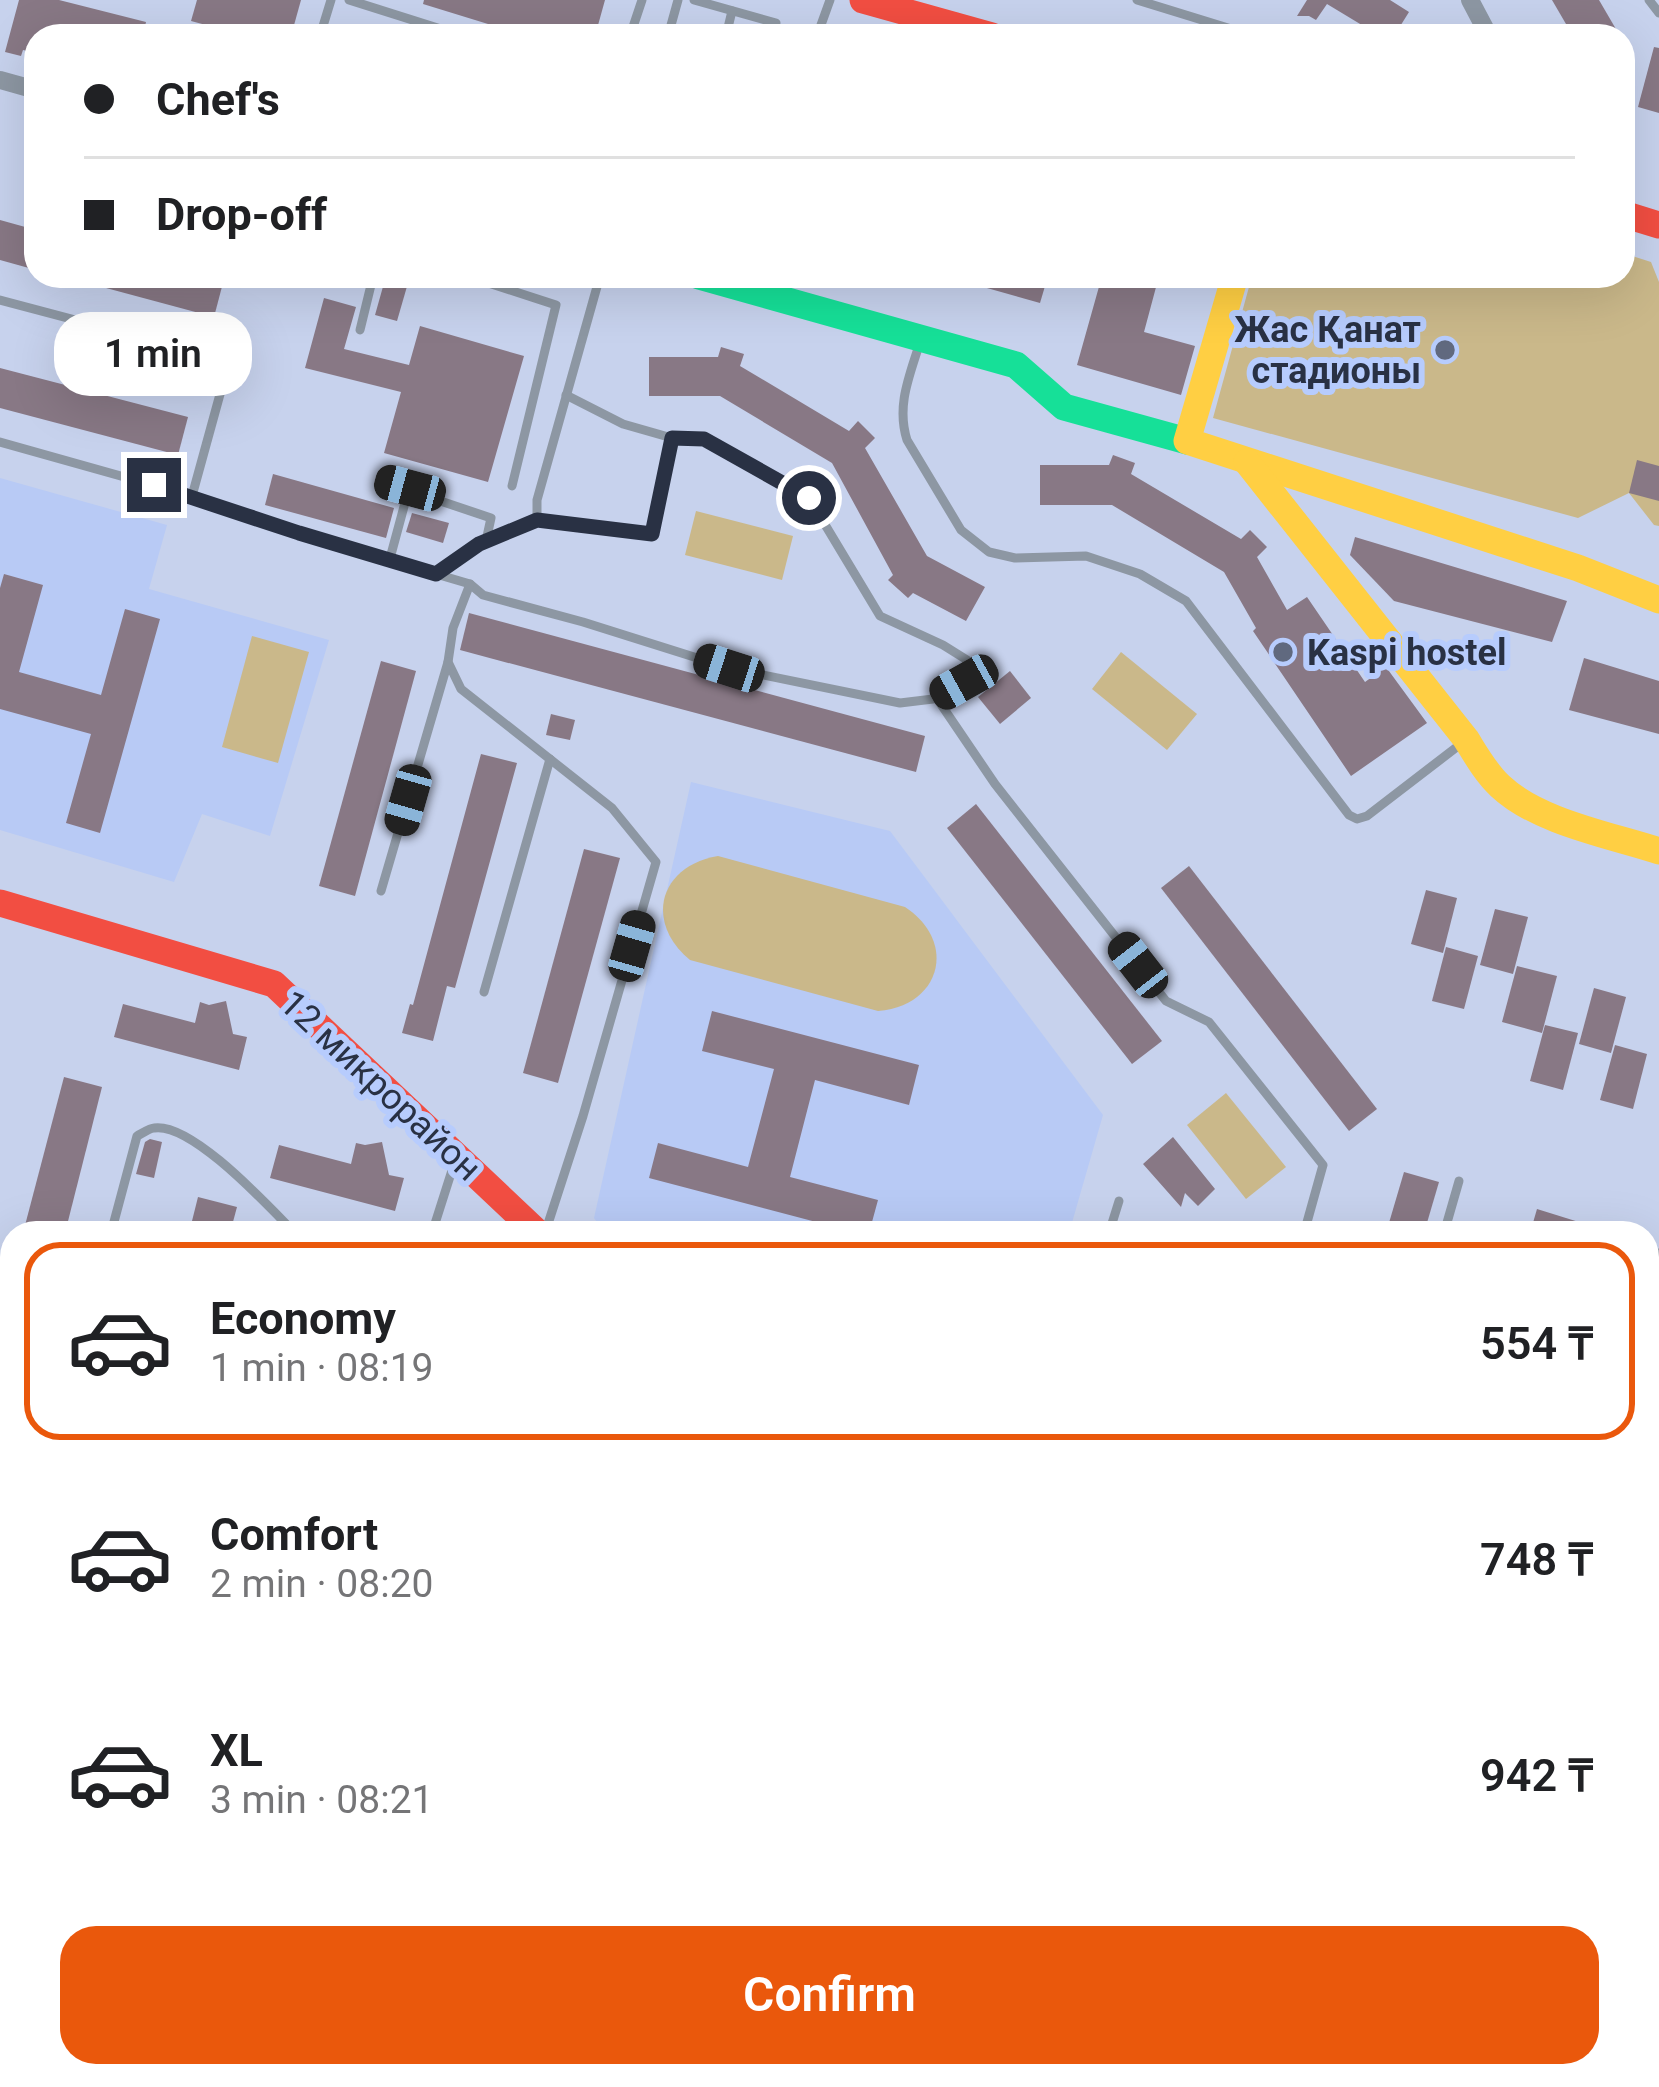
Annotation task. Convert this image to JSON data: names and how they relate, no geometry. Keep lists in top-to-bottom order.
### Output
{
  "streets": {
    "street": ["12 микрорайон"]
  },
  "places": ["Жас Қанат стадионы", "Kaspi hostel"],
  "page": {
    "banner": ["Chef's", "Drop-off"],
    "bubble": "1 min",
    "list": [
      {
        "name": "Economy",
        "note": "1 min · 08:19",
        "value": "554 ₸"
      },
      {
        "name": "Comfort",
        "note": "2 min · 08:20",
        "value": "748 ₸"
      },
      {
        "name": "XL",
        "note": "3 min · 08:21",
        "value": "942 ₸"
      }
    ],
    "buttons": "Confirm"
  }
}
